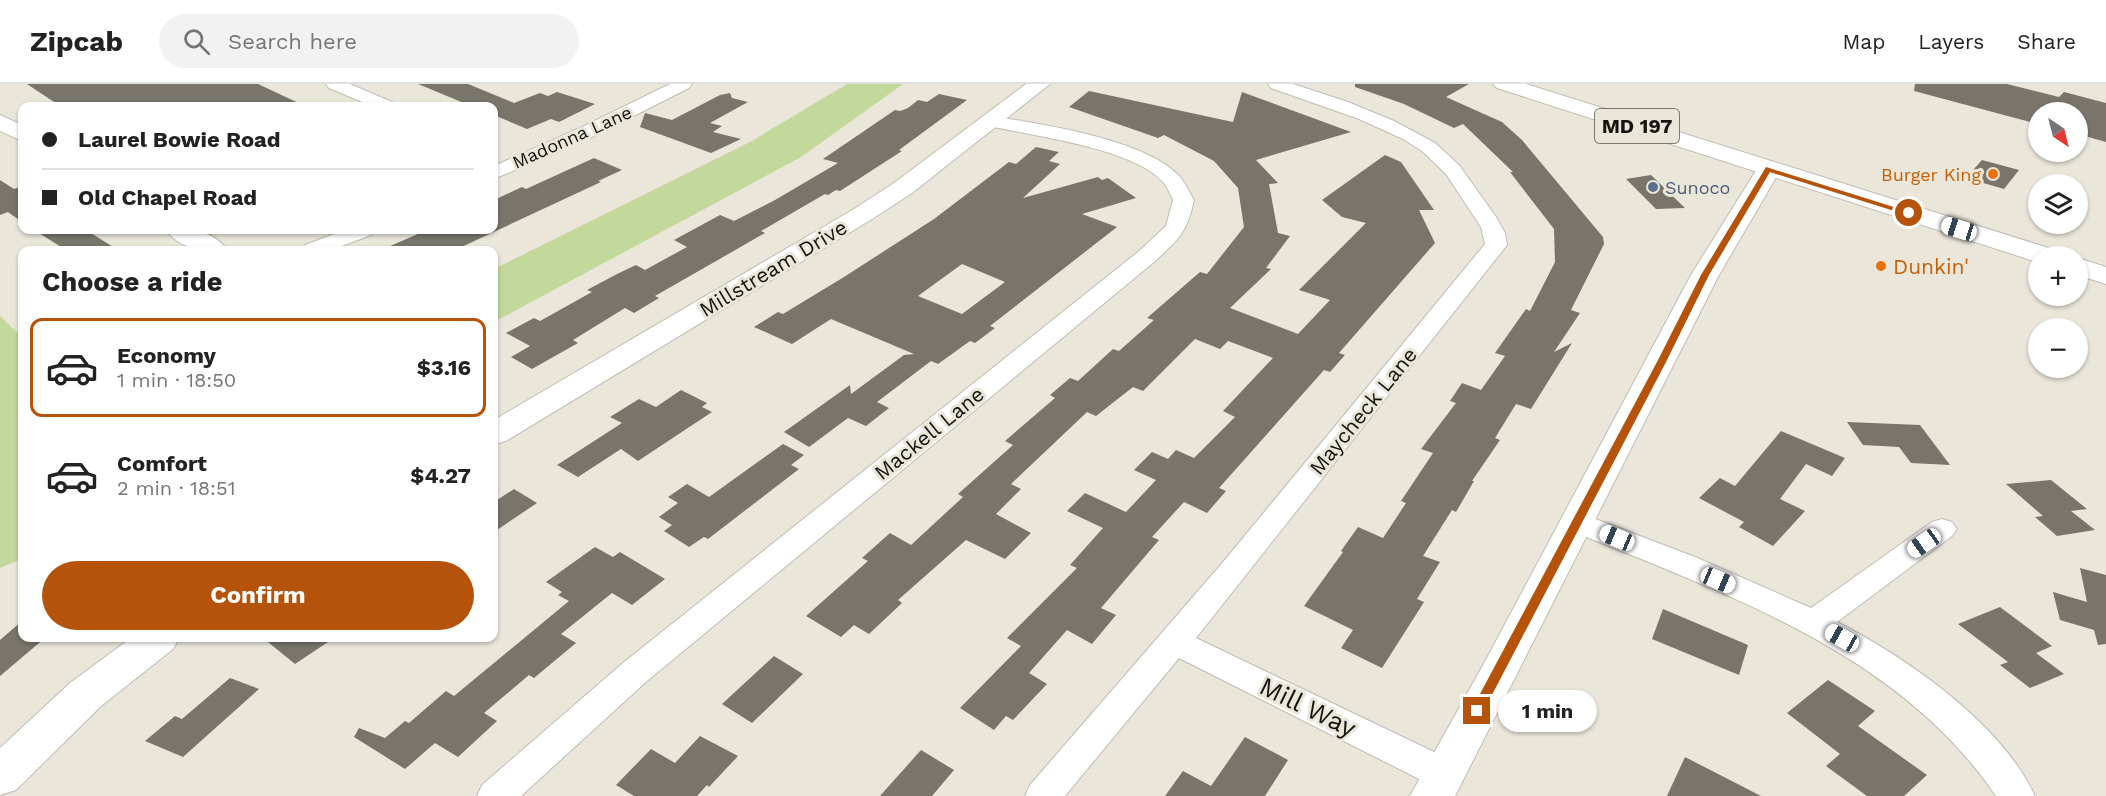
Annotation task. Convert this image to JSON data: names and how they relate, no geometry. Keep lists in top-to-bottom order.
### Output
{
  "streets": {
    "street": [
      "MD 197",
      "Madonna Lane",
      "Millstream Drive",
      "Maycheck Lane",
      "Mackell Lane",
      "Mill Way"
    ]
  },
  "crossings": [
    ["Millstream Drive", "Mackell Lane"],
    ["Maycheck Lane", "Mill Way"]
  ],
  "places": ["Burger King", "Sunoco", "Dunkin'"],
  "north": "bottom right",
  "page": {
    "header": "Zipcab",
    "search": "Search here",
    "nav": ["Map", "Layers", "Share"],
    "map_buttons": ["+", "−"],
    "banner": ["Laurel Bowie Road", "Old Chapel Road"],
    "heading": "Choose a ride",
    "list": [
      {
        "name": "Economy",
        "note": "1 min · 18:50",
        "value": "$3.16"
      },
      {
        "name": "Comfort",
        "note": "2 min · 18:51",
        "value": "$4.27"
      }
    ],
    "buttons": "Confirm",
    "bubble": "1 min"
  }
}
